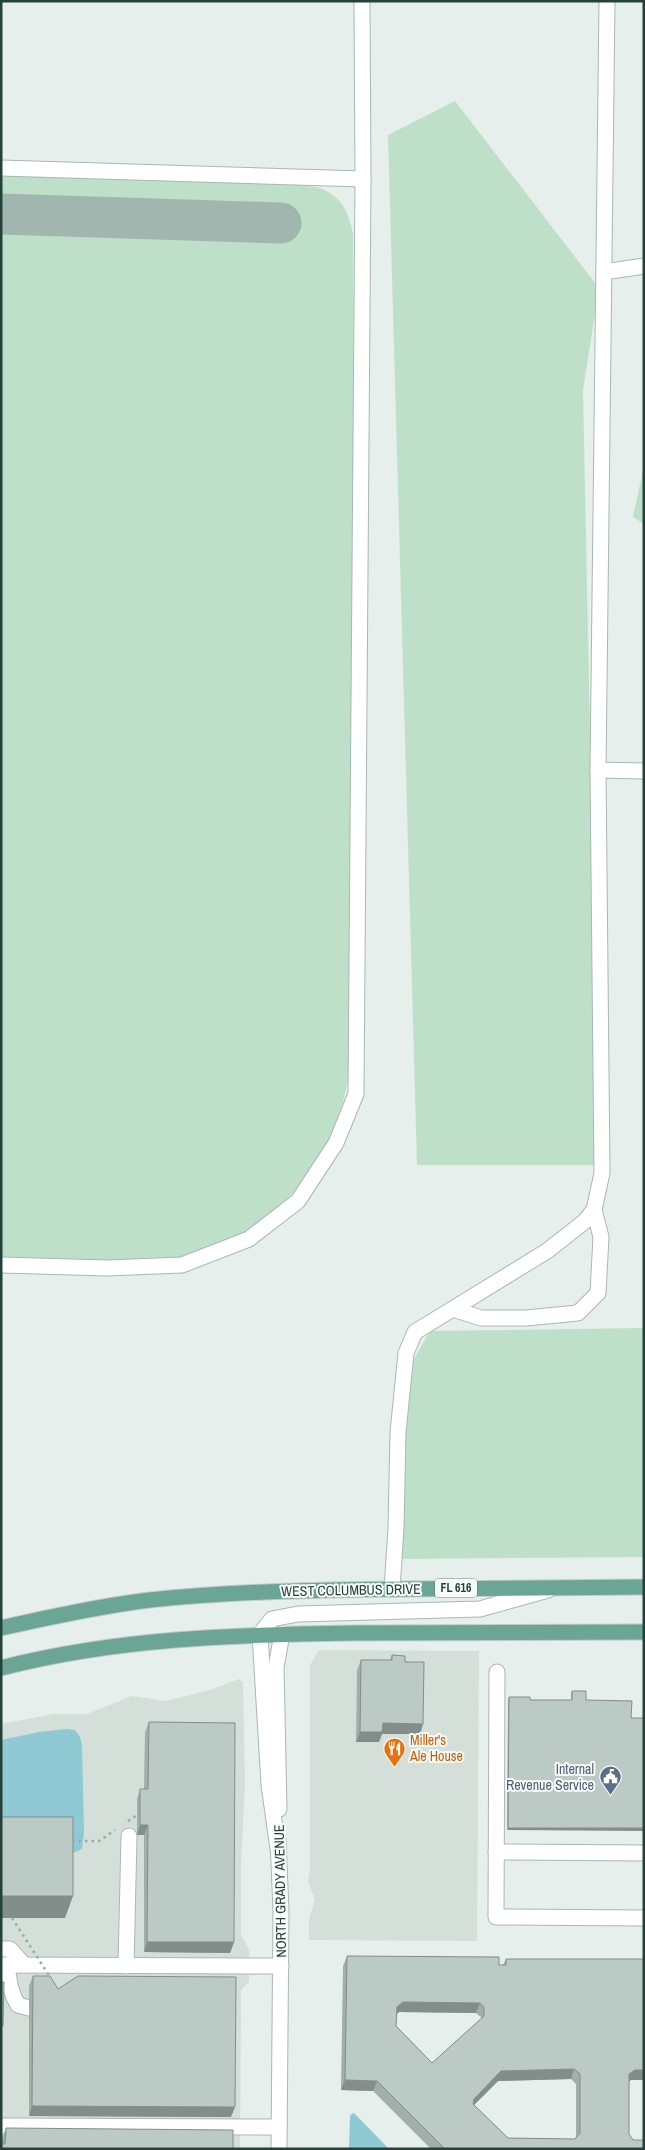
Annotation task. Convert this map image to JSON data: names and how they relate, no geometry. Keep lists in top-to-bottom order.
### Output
{
  "streets": {
    "main road": ["FL 616", "WEST COLUMBUS DRIVE"],
    "street": ["NORTH GRADY AVENUE"]
  },
  "places": {
    "restaurant": ["Miller's Ale House"],
    "public building": ["Internal Revenue Service"]
  }
}
